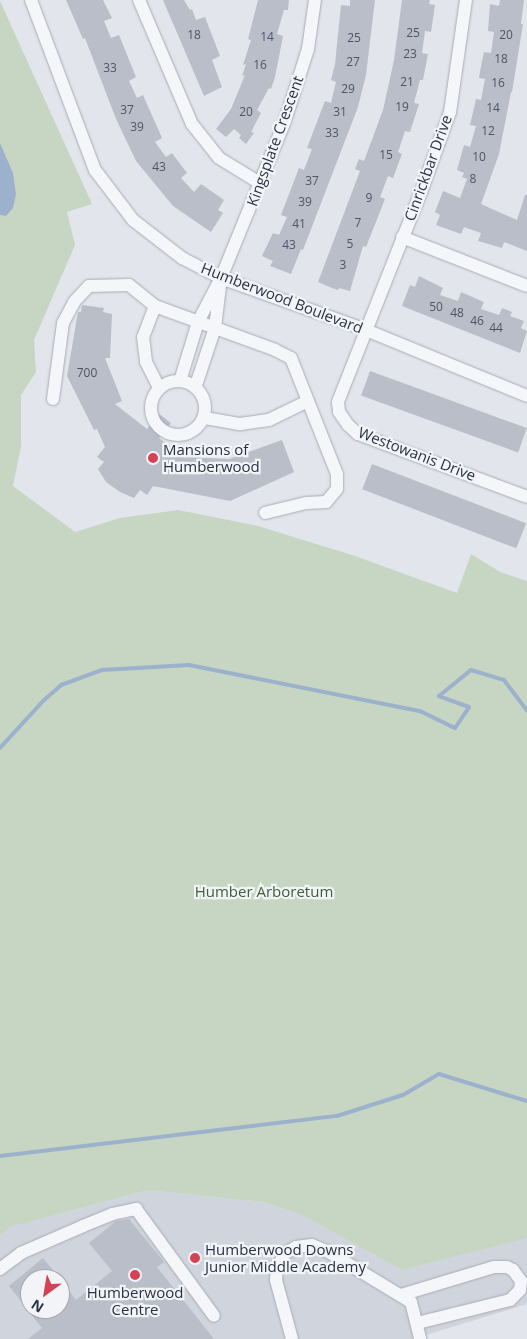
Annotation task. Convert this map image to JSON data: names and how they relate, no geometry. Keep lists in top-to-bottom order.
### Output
{
  "streets": {
    "street": [
      "Kingsplate Crescent",
      "Cinrickbar Drive",
      "Humberwood Boulevard",
      "Westowanis Drive"
    ]
  },
  "crossings": [
    ["Kingsplate Crescent", "Humberwood Boulevard"],
    ["Cinrickbar Drive", "Humberwood Boulevard"],
    ["Cinrickbar Drive", "Westowanis Drive"],
    ["Humberwood Boulevard", "Westowanis Drive"]
  ],
  "parks": ["Humber Arboretum"],
  "places": ["Mansions of Humberwood", "Humberwood Downs Junior Middle Academy", "Humberwood Centre"],
  "house_numbers": [
    "25",
    "18",
    "20",
    "14",
    "25",
    "23",
    "18",
    "27",
    "16",
    "33",
    "21",
    "16",
    "29",
    "19",
    "14",
    "37",
    "20",
    "31",
    "39",
    "12",
    "33",
    "15",
    "10",
    "43",
    "8",
    "37",
    "9",
    "39",
    "7",
    "41",
    "5",
    "43",
    "3",
    "50",
    "48",
    "46",
    "44",
    "700"
  ],
  "north": "bottom left"
}
